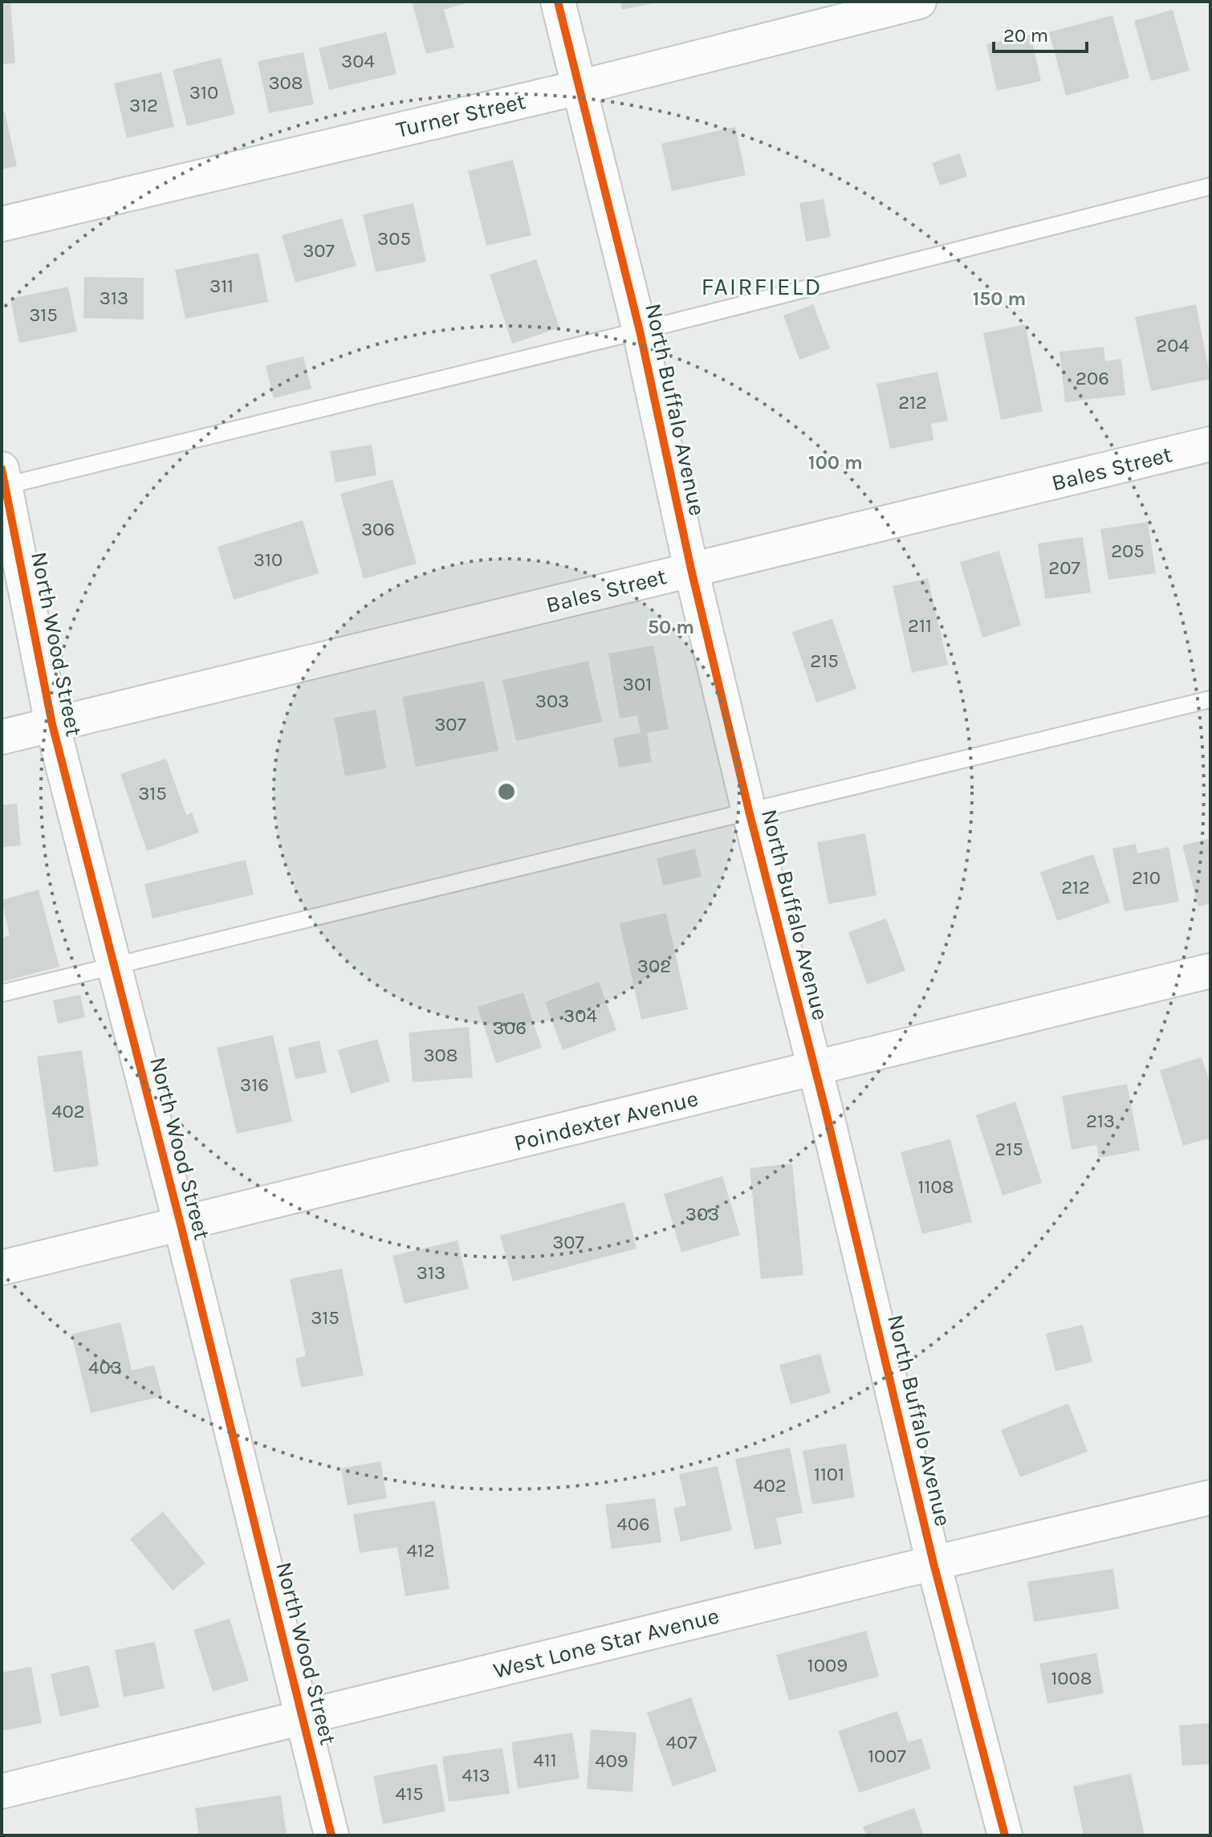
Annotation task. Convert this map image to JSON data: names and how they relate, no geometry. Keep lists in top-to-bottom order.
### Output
{
  "streets": {
    "street": [
      "Turner Street",
      "North Buffalo Avenue",
      "Bales Street",
      "North Wood Street",
      "Poindexter Avenue",
      "West Lone Star Avenue"
    ]
  },
  "crossings": [
    ["Turner Street", "North Buffalo Avenue"],
    ["North Buffalo Avenue", "Bales Street"],
    ["North Buffalo Avenue", "Poindexter Avenue"],
    ["North Buffalo Avenue", "West Lone Star Avenue"],
    ["Bales Street", "North Wood Street"],
    ["North Wood Street", "Poindexter Avenue"],
    ["North Wood Street", "West Lone Star Avenue"]
  ],
  "districts": ["FAIRFIELD"],
  "house_numbers": [
    "304",
    "308",
    "310",
    "312",
    "305",
    "307",
    "311",
    "313",
    "315",
    "204",
    "206",
    "212",
    "306",
    "205",
    "310",
    "207",
    "211",
    "215",
    "301",
    "303",
    "307",
    "315",
    "210",
    "212",
    "302",
    "304",
    "306",
    "308",
    "316",
    "402",
    "213",
    "215",
    "1108",
    "303",
    "307",
    "313",
    "315",
    "403",
    "1101",
    "402",
    "406",
    "412",
    "1009",
    "1008",
    "407",
    "1007",
    "411",
    "409",
    "413",
    "415"
  ],
  "scale_bar": "20 m",
  "rings": ["150 m", "100 m", "50 m"]
}
